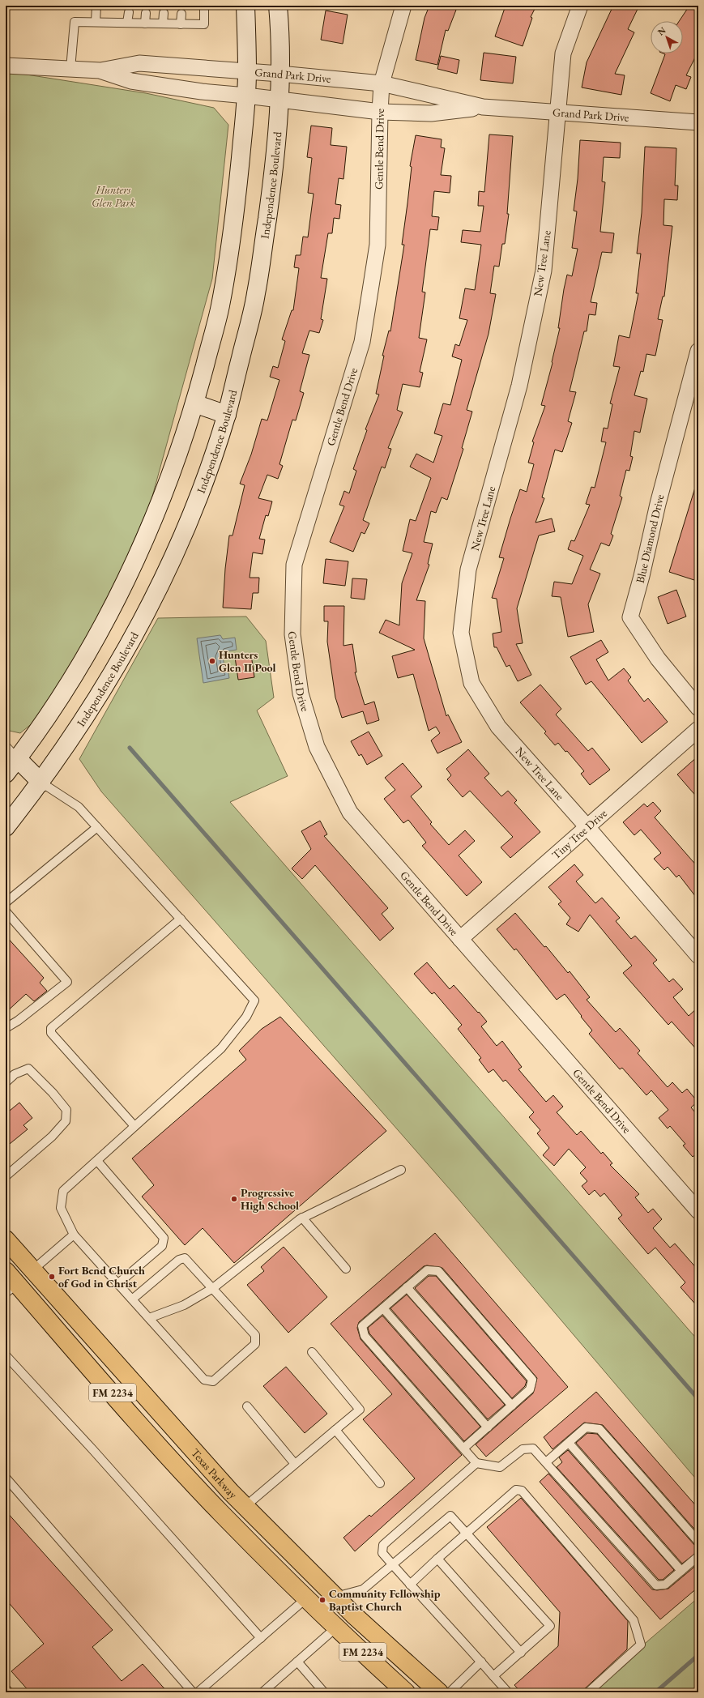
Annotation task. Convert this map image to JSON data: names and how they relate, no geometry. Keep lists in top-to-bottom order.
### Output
{
  "streets": {
    "main road": ["Independence Boulevard", "FM 2234", "Texas Parkway"],
    "street": [
      "Grand Park Drive",
      "Gentle Bend Drive",
      "New Tree Lane",
      "Blue Diamond Drive",
      "Tiny Tree Drive"
    ]
  },
  "crossings": [
    ["Grand Park Drive", "Gentle Bend Drive"],
    ["Grand Park Drive", "Independence Boulevard"],
    ["Grand Park Drive", "New Tree Lane"],
    ["Gentle Bend Drive", "Tiny Tree Drive"],
    ["New Tree Lane", "Tiny Tree Drive"]
  ],
  "parks": ["Hunters Glen Park"],
  "places": [
    "Hunters Glen II Pool",
    "Progressive High School",
    "Fort Bend Church of God in Christ",
    "Community Fellowship Baptist Church"
  ],
  "north": "top left"
}
